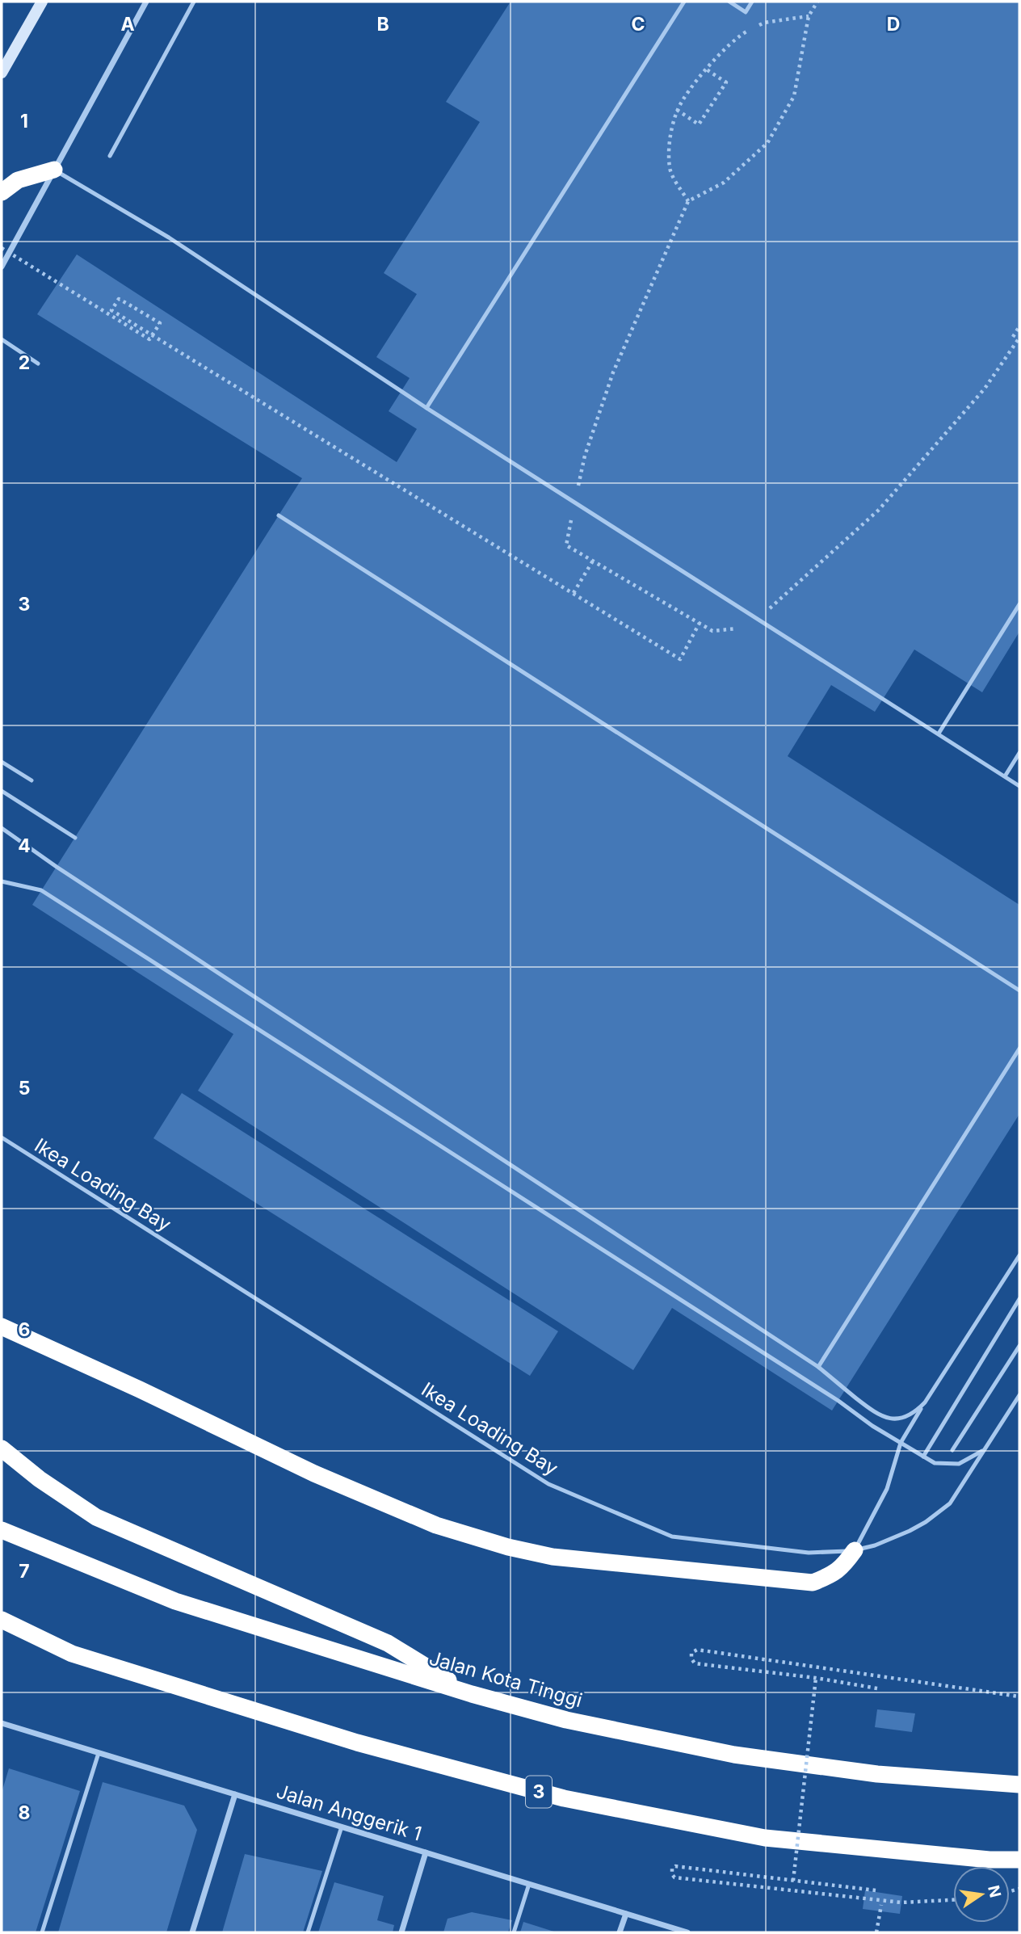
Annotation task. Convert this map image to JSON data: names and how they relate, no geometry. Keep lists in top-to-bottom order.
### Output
{
  "streets": {
    "highway": ["Jalan Kota Tinggi", "3"],
    "street": ["Jalan Anggerik 1"],
    "lane": ["Ikea Loading Bay"]
  },
  "north": "right",
  "grid": {
    "columns": [
      "A",
      "B",
      "C",
      "D"
    ],
    "rows": [
      "1",
      "2",
      "3",
      "4",
      "5",
      "6",
      "7",
      "8"
    ]
  }
}
